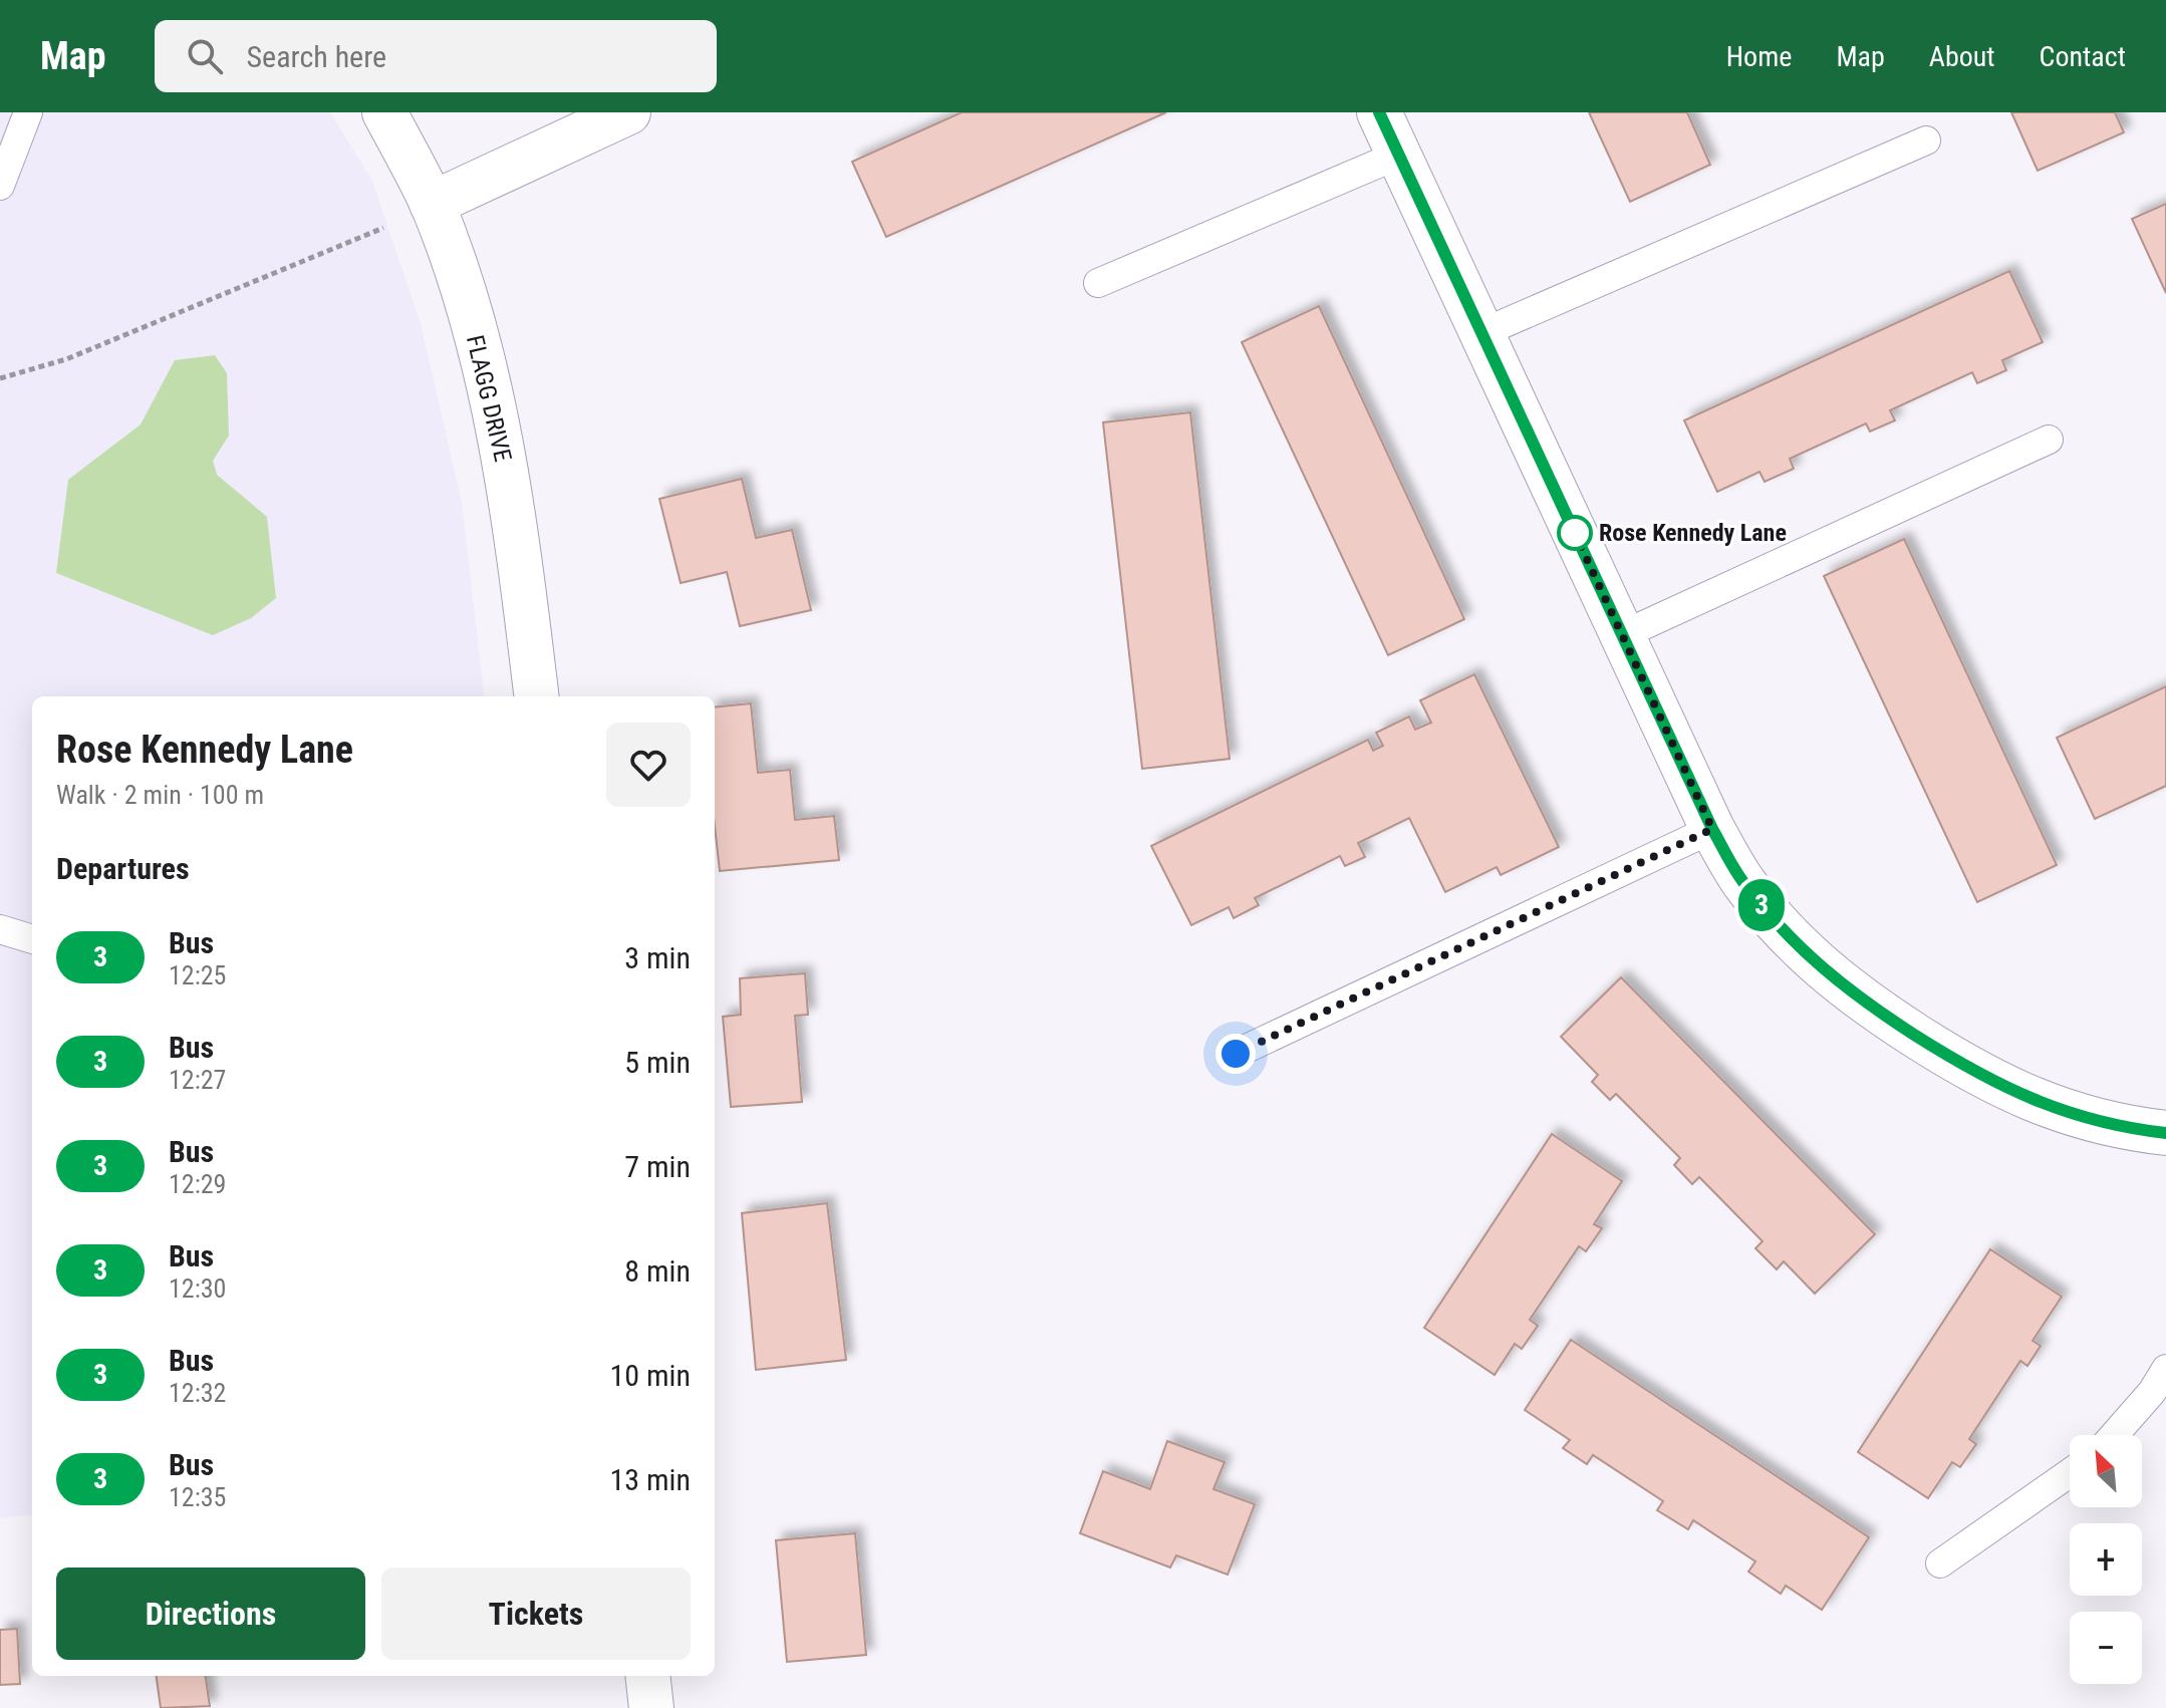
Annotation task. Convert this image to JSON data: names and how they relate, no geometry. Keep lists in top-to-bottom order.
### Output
{
  "streets": {
    "street": ["FLAGG DRIVE"]
  },
  "places": ["Rose Kennedy Lane"],
  "lines": ["bus line 3"],
  "north": "top left",
  "page": {
    "header": "Map",
    "search": "Search here",
    "nav": [
      "Home",
      "Map",
      "About",
      "Contact"
    ],
    "on_map": "3",
    "heading": [
      ["Rose Kennedy Lane", "Walk · 2 min · 100 m"],
      "Departures"
    ],
    "list": [
      {
        "mark": "3",
        "name": "Bus",
        "note": "12:25",
        "value": "3 min"
      },
      {
        "mark": "3",
        "name": "Bus",
        "note": "12:27",
        "value": "5 min"
      },
      {
        "mark": "3",
        "name": "Bus",
        "note": "12:29",
        "value": "7 min"
      },
      {
        "mark": "3",
        "name": "Bus",
        "note": "12:30",
        "value": "8 min"
      },
      {
        "mark": "3",
        "name": "Bus",
        "note": "12:32",
        "value": "10 min"
      },
      {
        "mark": "3",
        "name": "Bus",
        "note": "12:35",
        "value": "13 min"
      }
    ],
    "map_buttons": ["+", "−"],
    "buttons": ["Directions", "Tickets"]
  }
}
